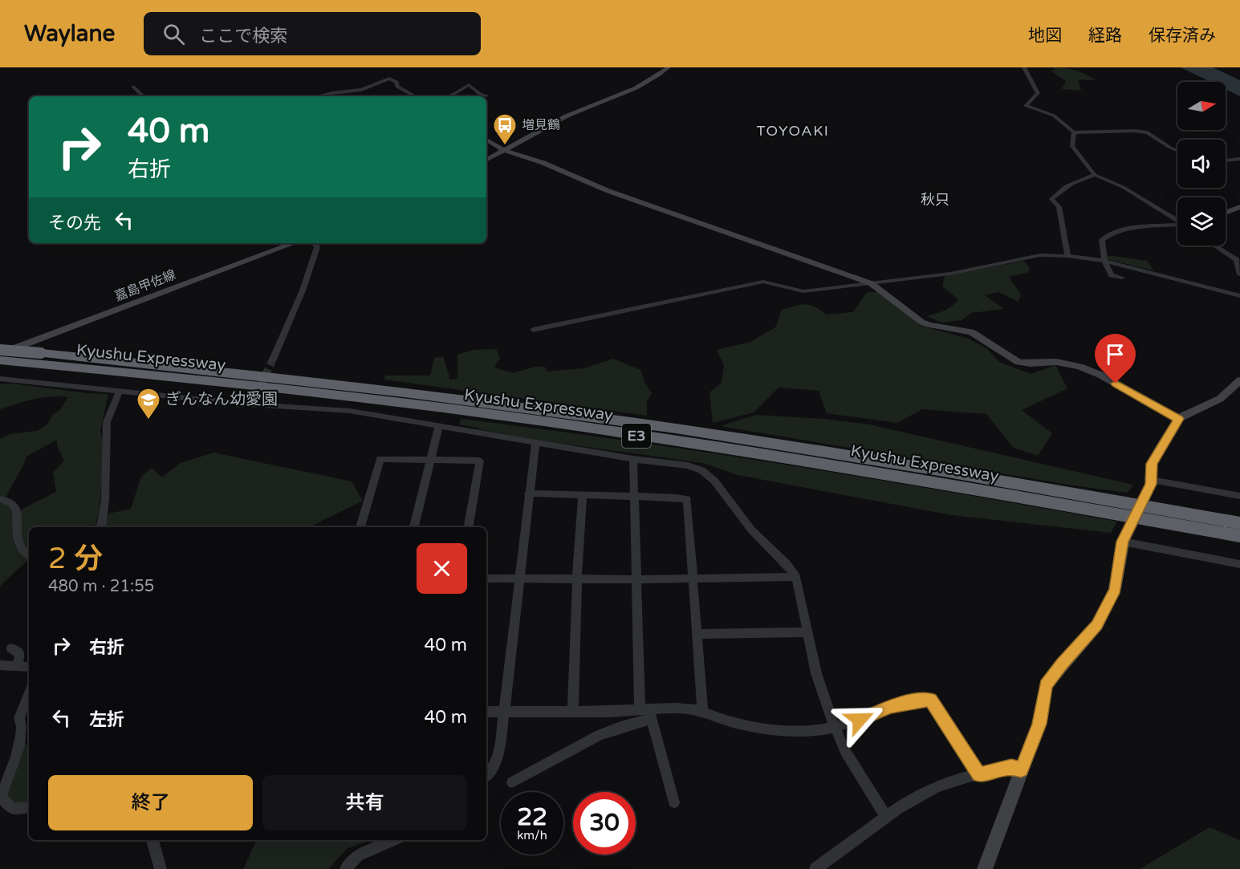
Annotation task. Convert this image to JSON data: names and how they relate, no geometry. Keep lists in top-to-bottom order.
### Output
{
  "streets": {
    "highway": ["Kyushu Expressway", "E3"],
    "street": ["嘉島甲佐線"]
  },
  "districts": ["TOYOAKI", "秋只"],
  "places": {
    "bus stop": ["増見鶴"],
    "school or university": ["ぎんなん幼愛園"]
  },
  "north": "right",
  "page": {
    "header": "Waylane",
    "search": "ここで検索",
    "nav": ["地図", "経路", "保存済み"],
    "turn": ["40 m", "右折"],
    "then": "その先",
    "heading": ["2 分", "480 m · 21:55"],
    "list": [
      {
        "name": "右折",
        "value": "40 m"
      },
      {
        "name": "左折",
        "value": "40 m"
      }
    ],
    "buttons": ["終了", "共有"],
    "speed": "22 km/h",
    "limit": "30"
  }
}
